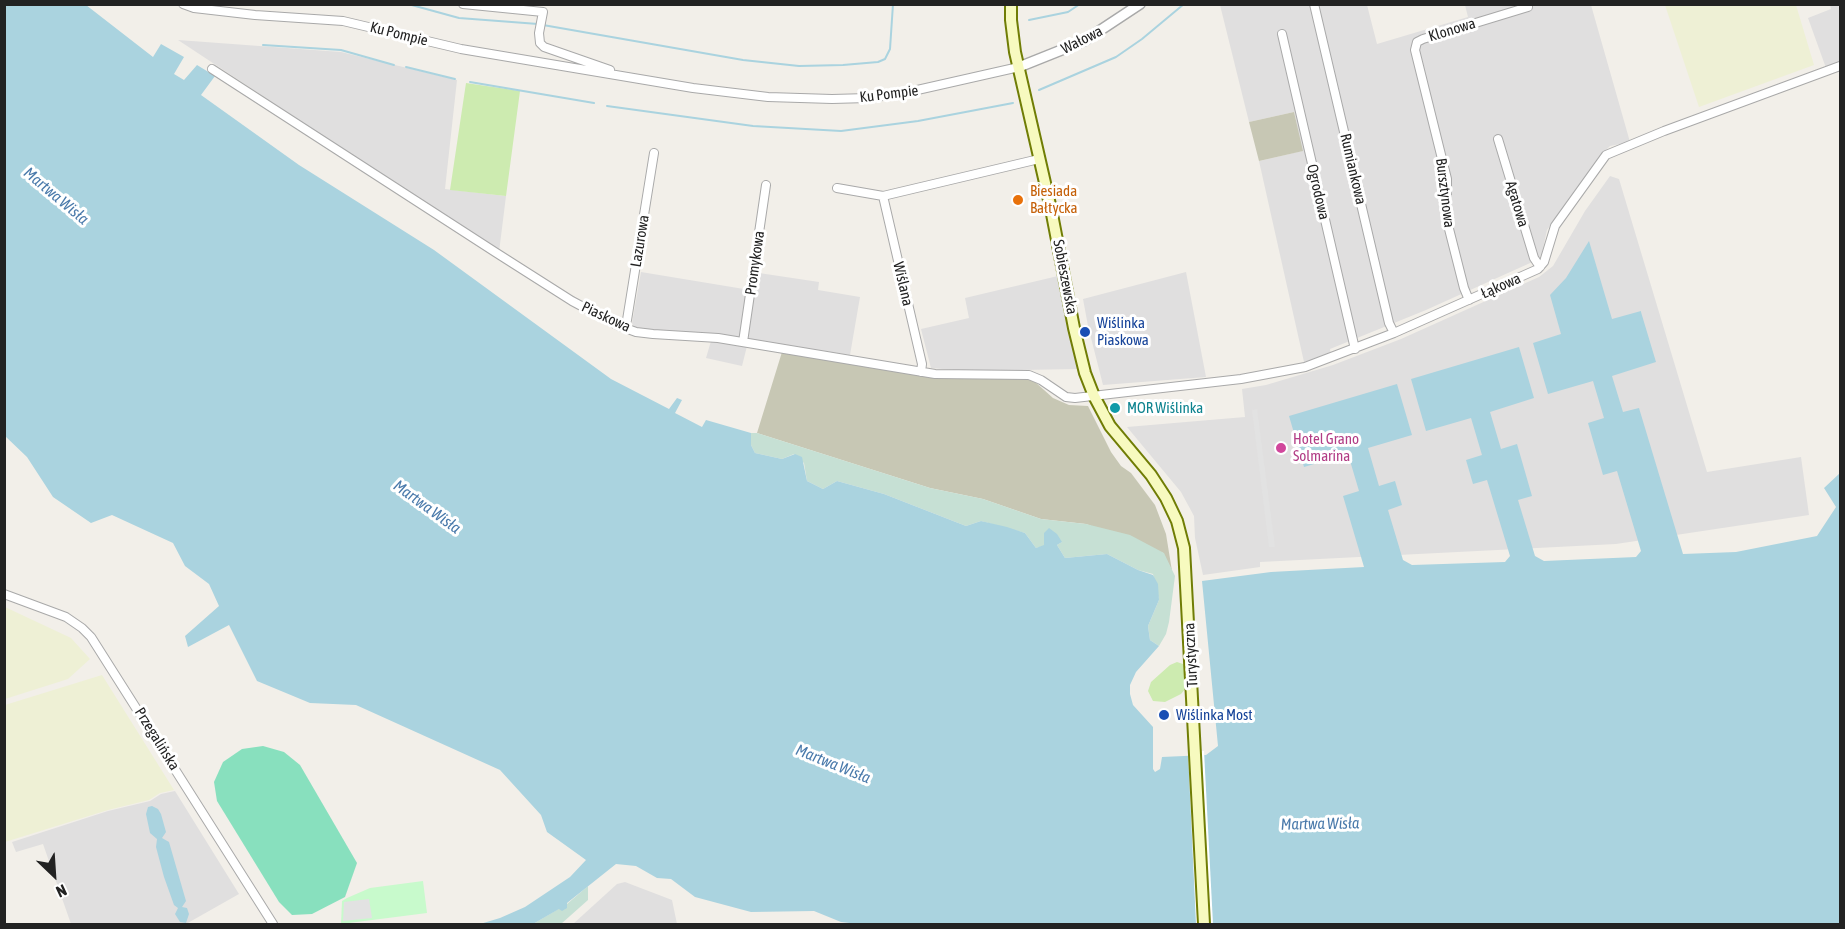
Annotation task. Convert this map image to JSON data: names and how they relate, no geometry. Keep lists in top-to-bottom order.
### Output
{
  "streets": {
    "main road": ["Sobieszewska", "Turystyczna"],
    "street": [
      "Klonowa",
      "Ku Pompie",
      "Wałowa",
      "Rumiankowa",
      "Ogrodowa",
      "Bursztynowa",
      "Agatowa",
      "Lazurowa",
      "Promykowa",
      "Wiślana",
      "Łąkowa",
      "Piaskowa",
      "Przegalińska"
    ]
  },
  "crossings": [
    ["Klonowa", "Bursztynowa"],
    ["Ku Pompie", "Wałowa"],
    ["Ku Pompie", "Sobieszewska"],
    ["Wałowa", "Sobieszewska"],
    ["Rumiankowa", "Łąkowa"],
    ["Ogrodowa", "Łąkowa"],
    ["Bursztynowa", "Łąkowa"],
    ["Agatowa", "Łąkowa"],
    ["Lazurowa", "Piaskowa"],
    ["Promykowa", "Piaskowa"],
    ["Sobieszewska", "Łąkowa"],
    ["Sobieszewska", "Piaskowa"],
    ["Sobieszewska", "Turystyczna"],
    ["Wiślana", "Piaskowa"],
    ["Łąkowa", "Piaskowa"]
  ],
  "water": ["Martwa Wisła"],
  "places": [
    "Biesiada Bałtycka",
    "Wiślinka Piaskowa",
    "MOR Wiślinka",
    "Hotel Grano Solmarina",
    "Wiślinka Most"
  ],
  "north": "bottom right"
}
